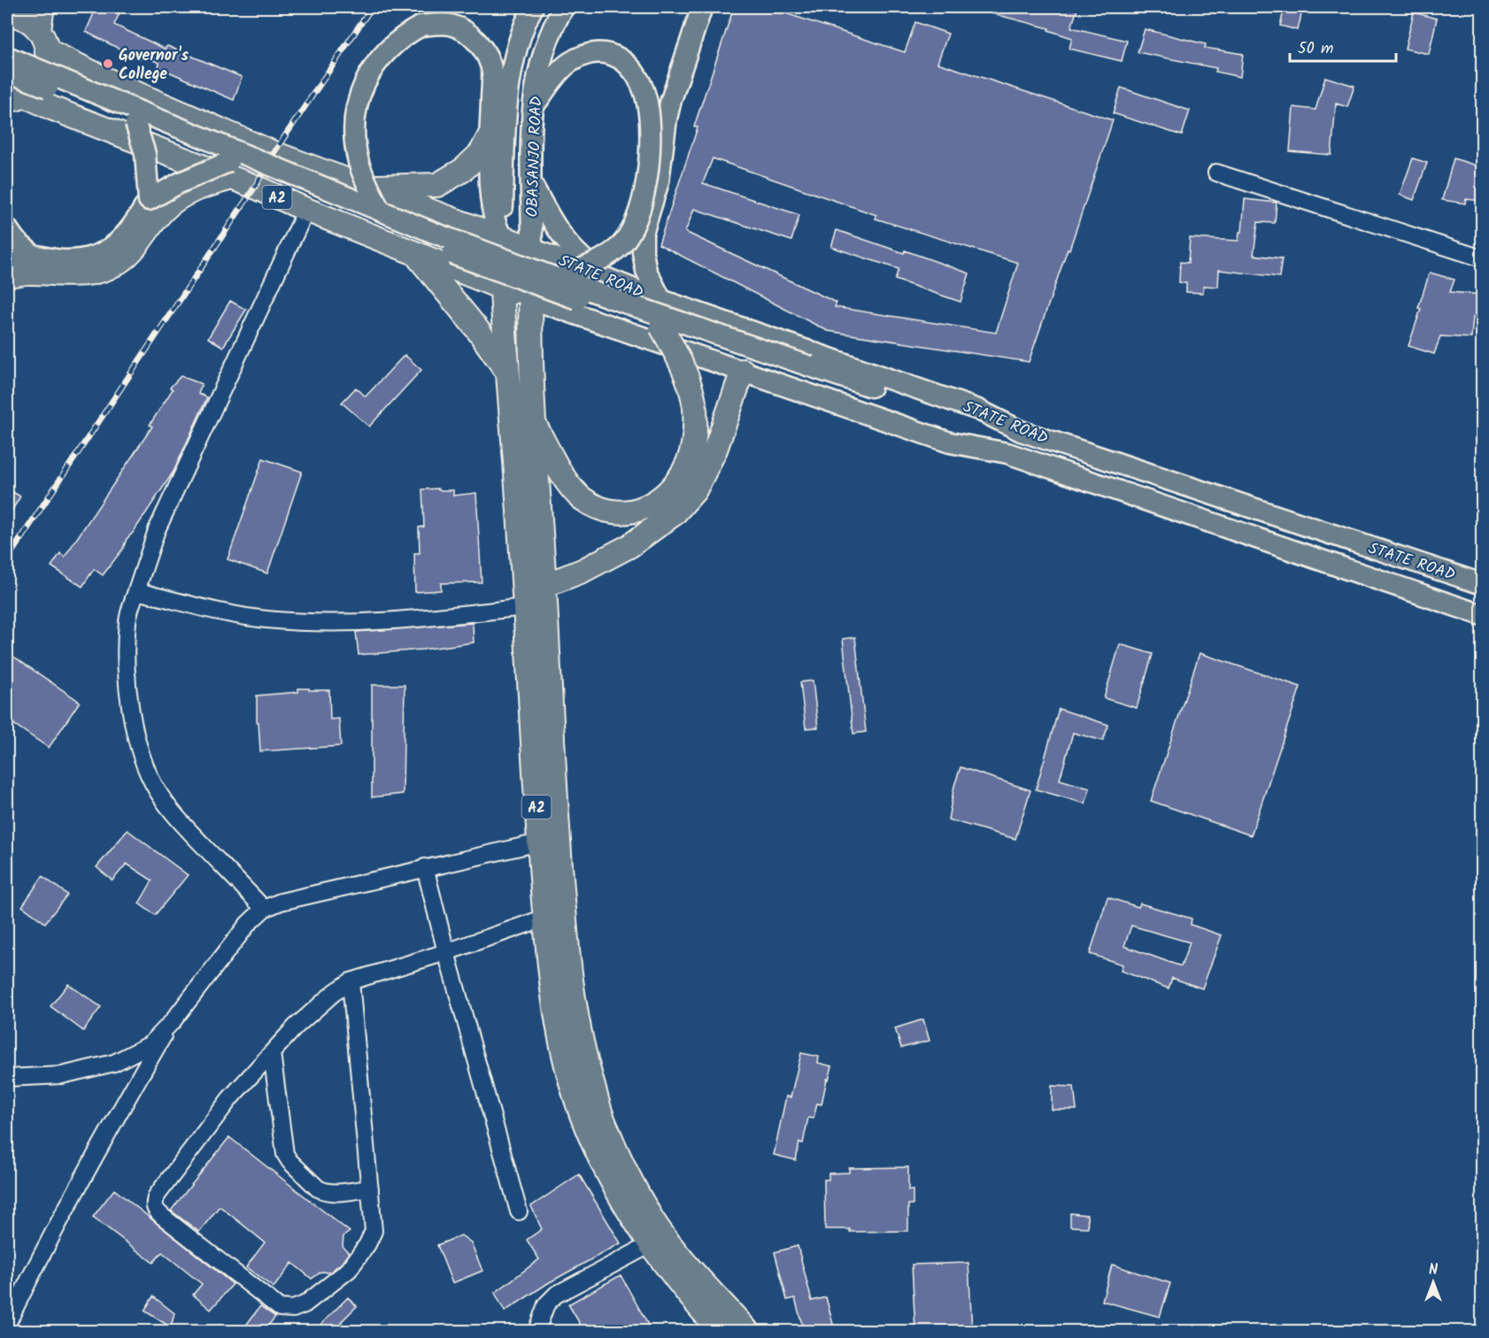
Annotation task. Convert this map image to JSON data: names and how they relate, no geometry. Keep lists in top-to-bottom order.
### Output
{
  "streets": {
    "highway": ["A2"],
    "main road": ["OBASANJO ROAD", "STATE ROAD"]
  },
  "crossings": [
    ["OBASANJO ROAD", "A2"],
    ["OBASANJO ROAD", "STATE ROAD"],
    ["A2", "STATE ROAD"]
  ],
  "places": ["Governor's College"],
  "scale_bar": "50 m",
  "north": "top"
}
